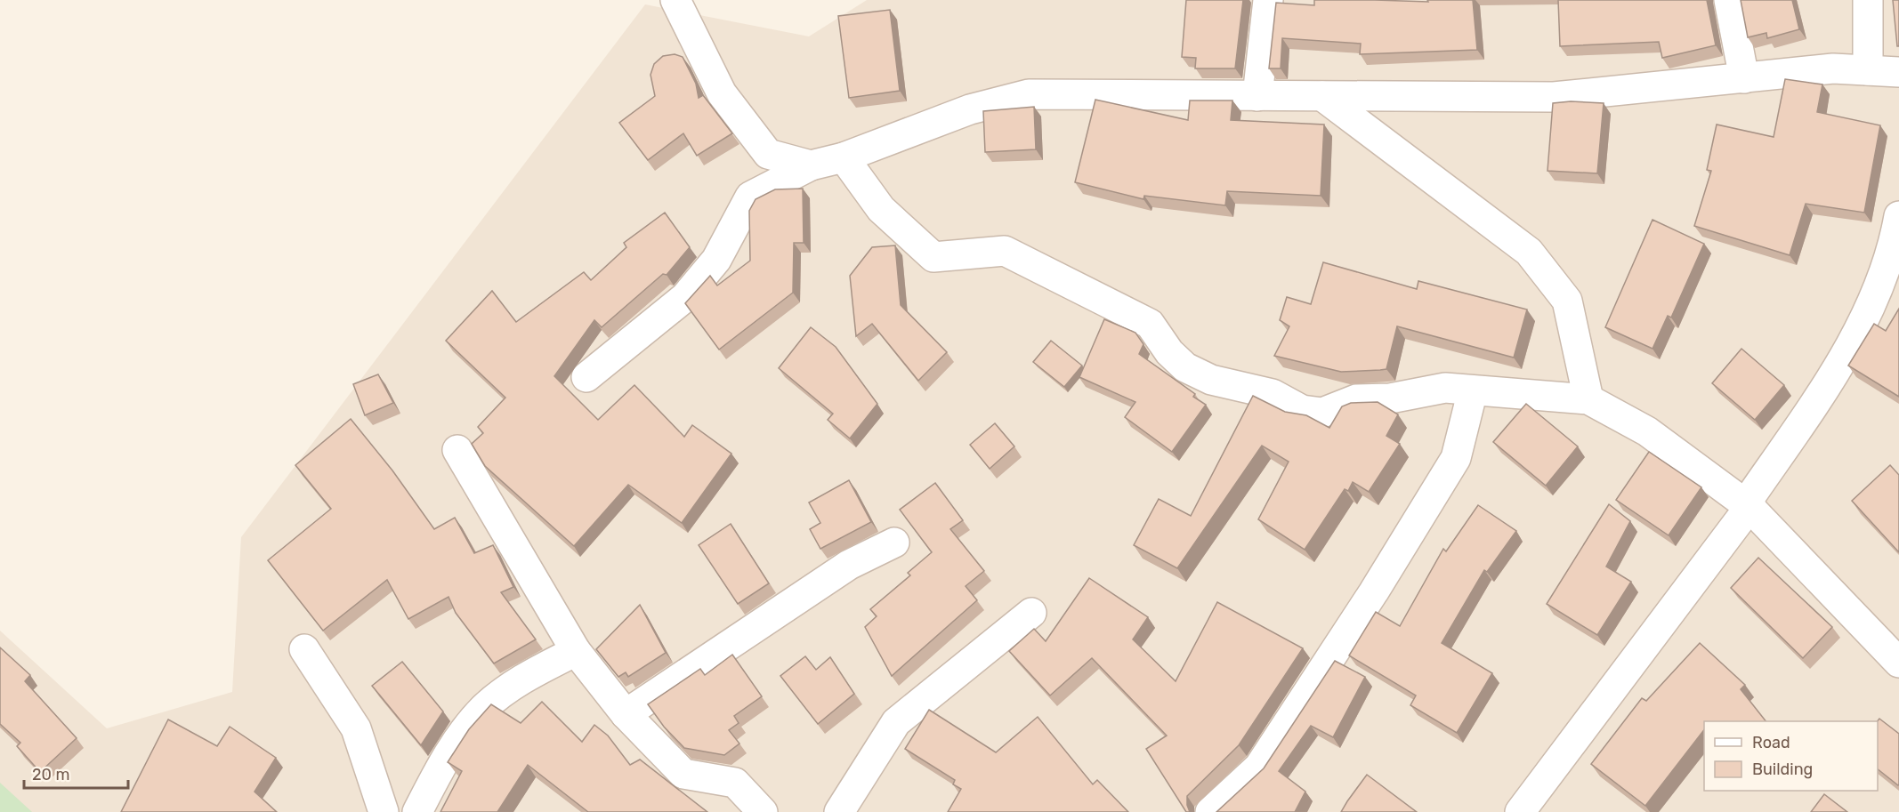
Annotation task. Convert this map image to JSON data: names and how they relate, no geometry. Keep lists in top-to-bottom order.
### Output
{
  "legend": ["Road", "Building"],
  "scale_bar": "20 m"
}
